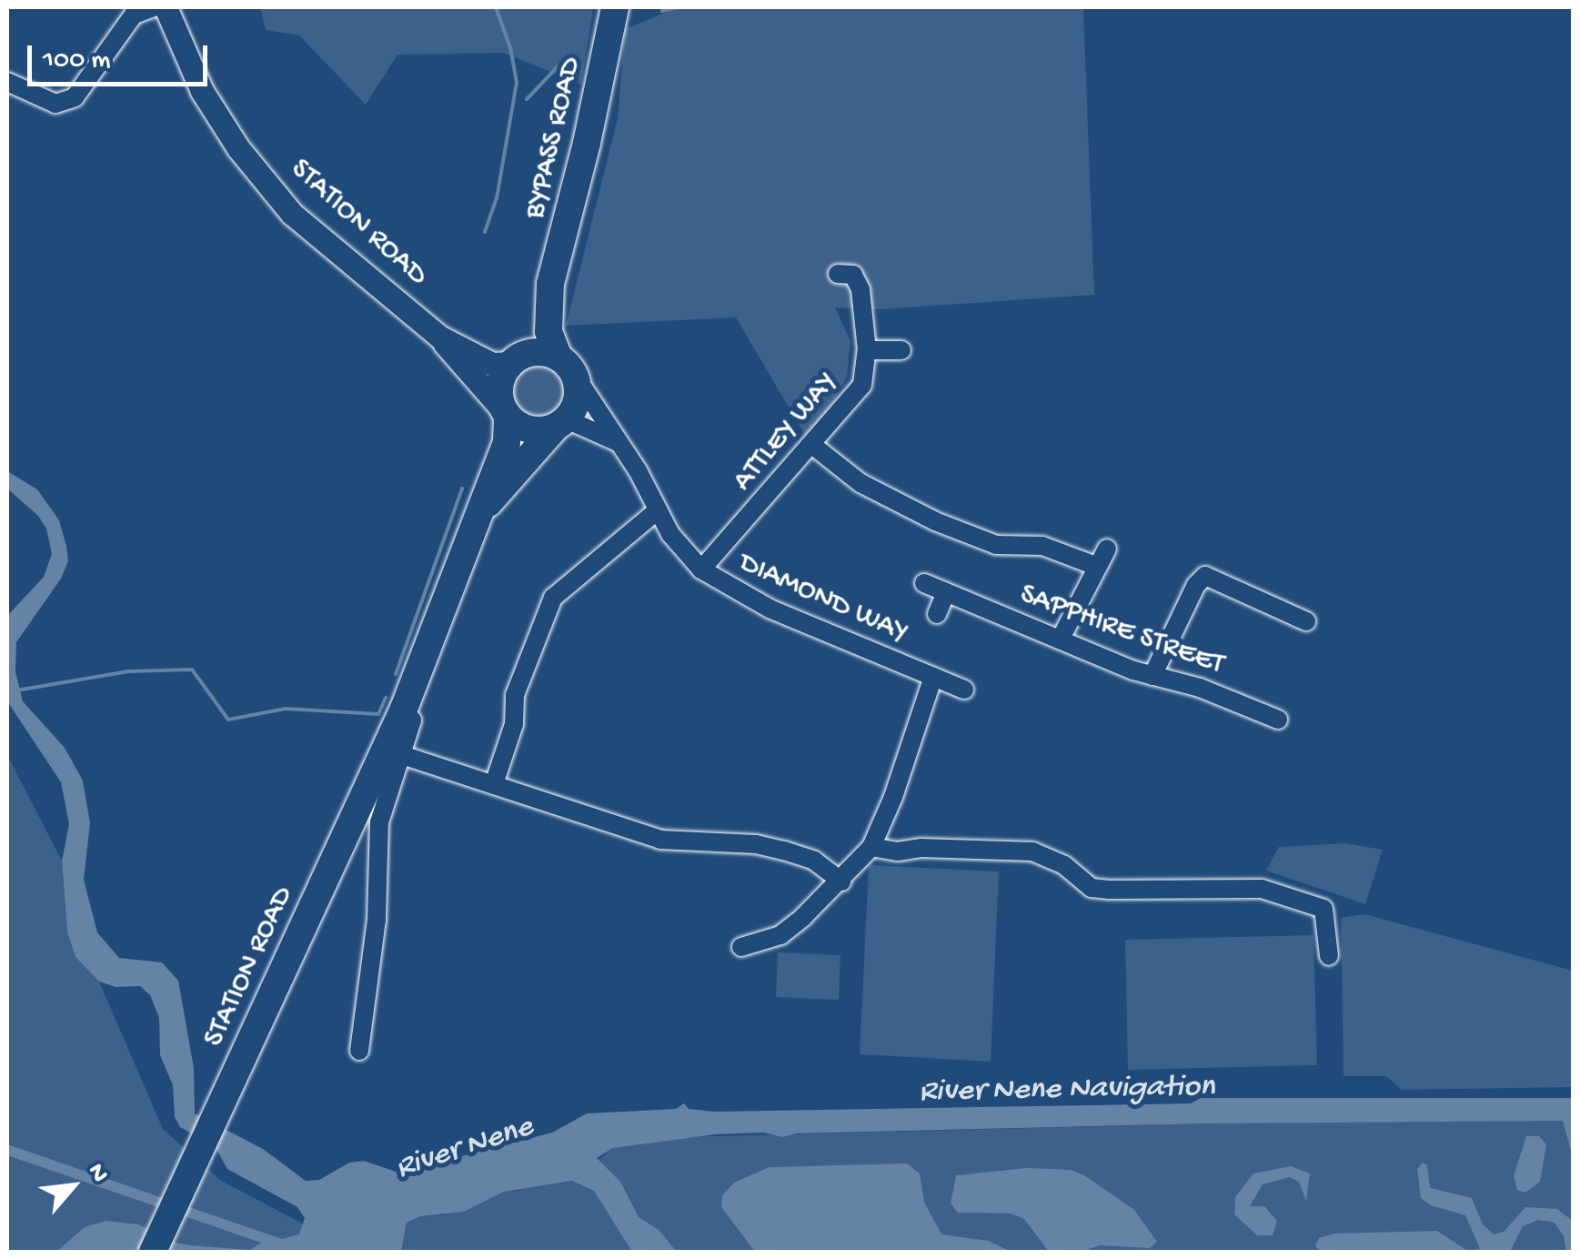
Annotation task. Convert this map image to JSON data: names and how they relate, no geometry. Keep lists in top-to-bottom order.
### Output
{
  "streets": {
    "highway": ["BYPASS ROAD", "STATION ROAD"],
    "street": ["ATTLEY WAY", "DIAMOND WAY", "SAPPHIRE STREET"]
  },
  "crossings": [
    ["BYPASS ROAD", "STATION ROAD"],
    ["BYPASS ROAD", "DIAMOND WAY"],
    ["STATION ROAD", "DIAMOND WAY"],
    ["ATTLEY WAY", "DIAMOND WAY"]
  ],
  "water": ["River Nene Navigation", "River Nene"],
  "scale_bar": "100 m",
  "north": "top right"
}
